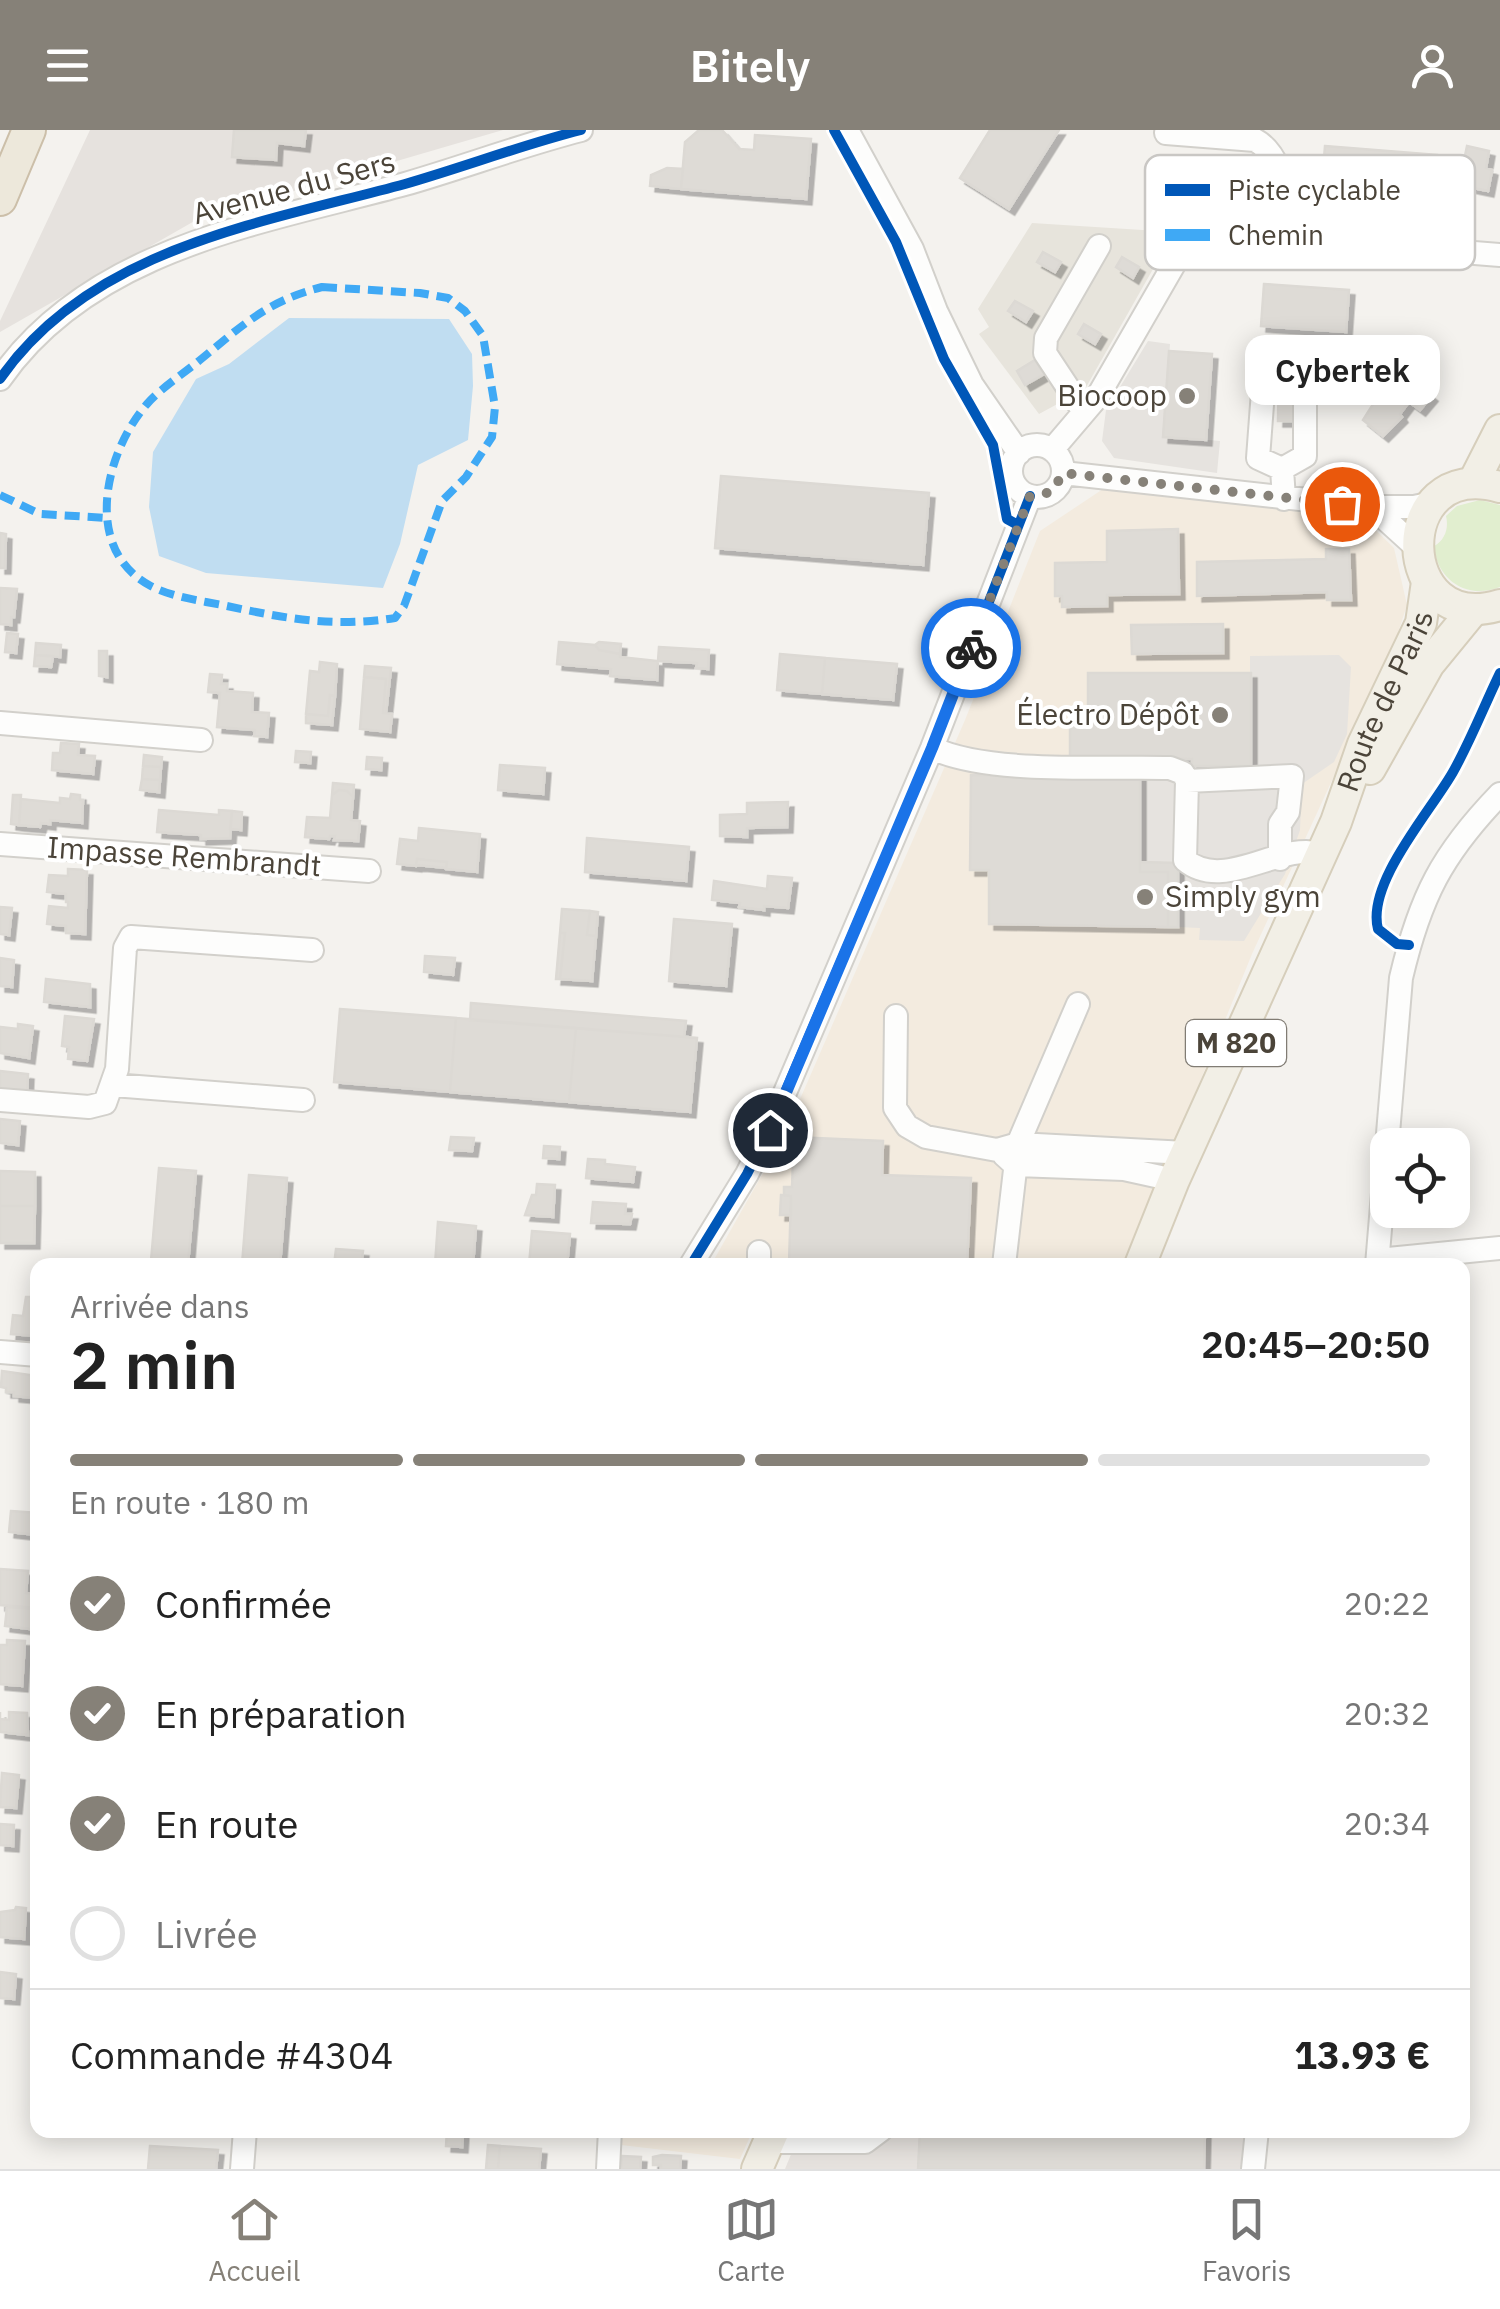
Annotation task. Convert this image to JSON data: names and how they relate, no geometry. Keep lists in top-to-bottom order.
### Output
{
  "streets": {
    "main road": ["Route de Paris", "M 820"],
    "street": ["Avenue du Sers", "Impasse Rembrandt"]
  },
  "places": [
    "Biocoop",
    "Cybertek",
    "Électro Dépôt",
    "Simply gym"
  ],
  "legend": ["Piste cyclable", "Chemin"],
  "page": {
    "header": "Bitely",
    "bubble": "Cybertek",
    "heading": ["2 min", "Arrivée dans", "20:45–20:50"],
    "panel": ["Commande #4304", "13.93 €"],
    "bar": "En route · 180 m",
    "list": [
      ["Confirmée", "20:22"],
      ["En préparation", "20:32"],
      ["En route", "20:34"],
      "Livrée"
    ],
    "tabs": ["Accueil", "Carte", "Favoris"]
  }
}
